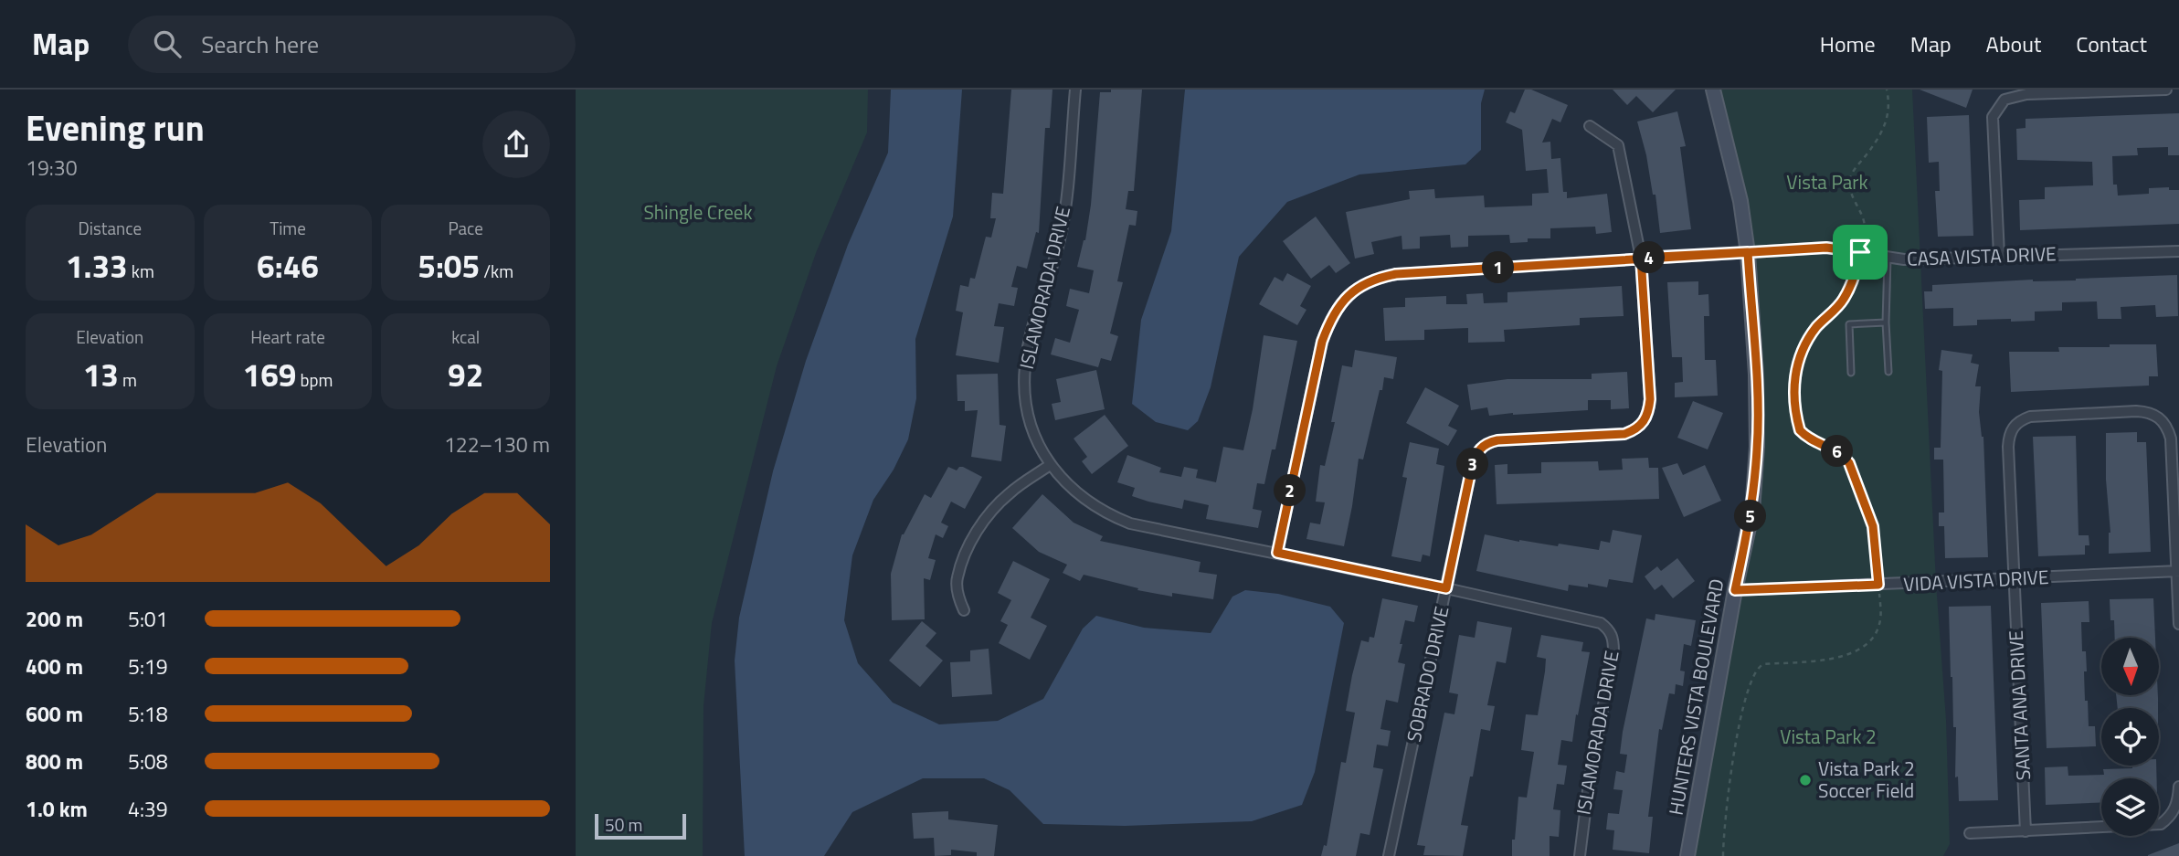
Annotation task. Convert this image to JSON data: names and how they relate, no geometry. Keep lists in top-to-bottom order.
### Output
{
  "streets": {
    "street": [
      "CASA VISTA DRIVE",
      "ISLAMORADA DRIVE",
      "VIDA VISTA DRIVE",
      "SOBRADO DRIVE",
      "HUNTERS VISTA BOULEVARD",
      "SANTA ANA DRIVE"
    ]
  },
  "crossings": [
    ["CASA VISTA DRIVE", "ISLAMORADA DRIVE"],
    ["CASA VISTA DRIVE", "SOBRADO DRIVE"],
    ["CASA VISTA DRIVE", "HUNTERS VISTA BOULEVARD"],
    ["ISLAMORADA DRIVE", "SOBRADO DRIVE"],
    ["VIDA VISTA DRIVE", "HUNTERS VISTA BOULEVARD"],
    ["VIDA VISTA DRIVE", "SANTA ANA DRIVE"]
  ],
  "parks": ["Vista Park", "Shingle Creek", "Vista Park 2"],
  "places": ["Vista Park 2 Soccer Field"],
  "scale_bar": "50 m",
  "north": "bottom",
  "page": {
    "header": "Map",
    "search": "Search here",
    "nav": [
      "Home",
      "Map",
      "About",
      "Contact"
    ],
    "heading": ["Evening run", "19:30"],
    "stats": [
      ["Distance", "1.33 km"],
      ["Time", "6:46"],
      ["Pace", "5:05 /km"],
      ["Elevation", "13 m"],
      ["Heart rate", "169 bpm"],
      ["kcal", "92"]
    ],
    "pins": [
      "4",
      "1",
      "6",
      "3",
      "2",
      "5"
    ],
    "chart": ["Elevation", "122–130 m"],
    "list": [
      {
        "name": "200 m",
        "note": "5:01"
      },
      {
        "name": "400 m",
        "note": "5:19"
      },
      {
        "name": "600 m",
        "note": "5:18"
      },
      {
        "name": "800 m",
        "note": "5:08"
      },
      {
        "name": "1.0 km",
        "note": "4:39"
      }
    ],
    "scale": "50 m"
  }
}
